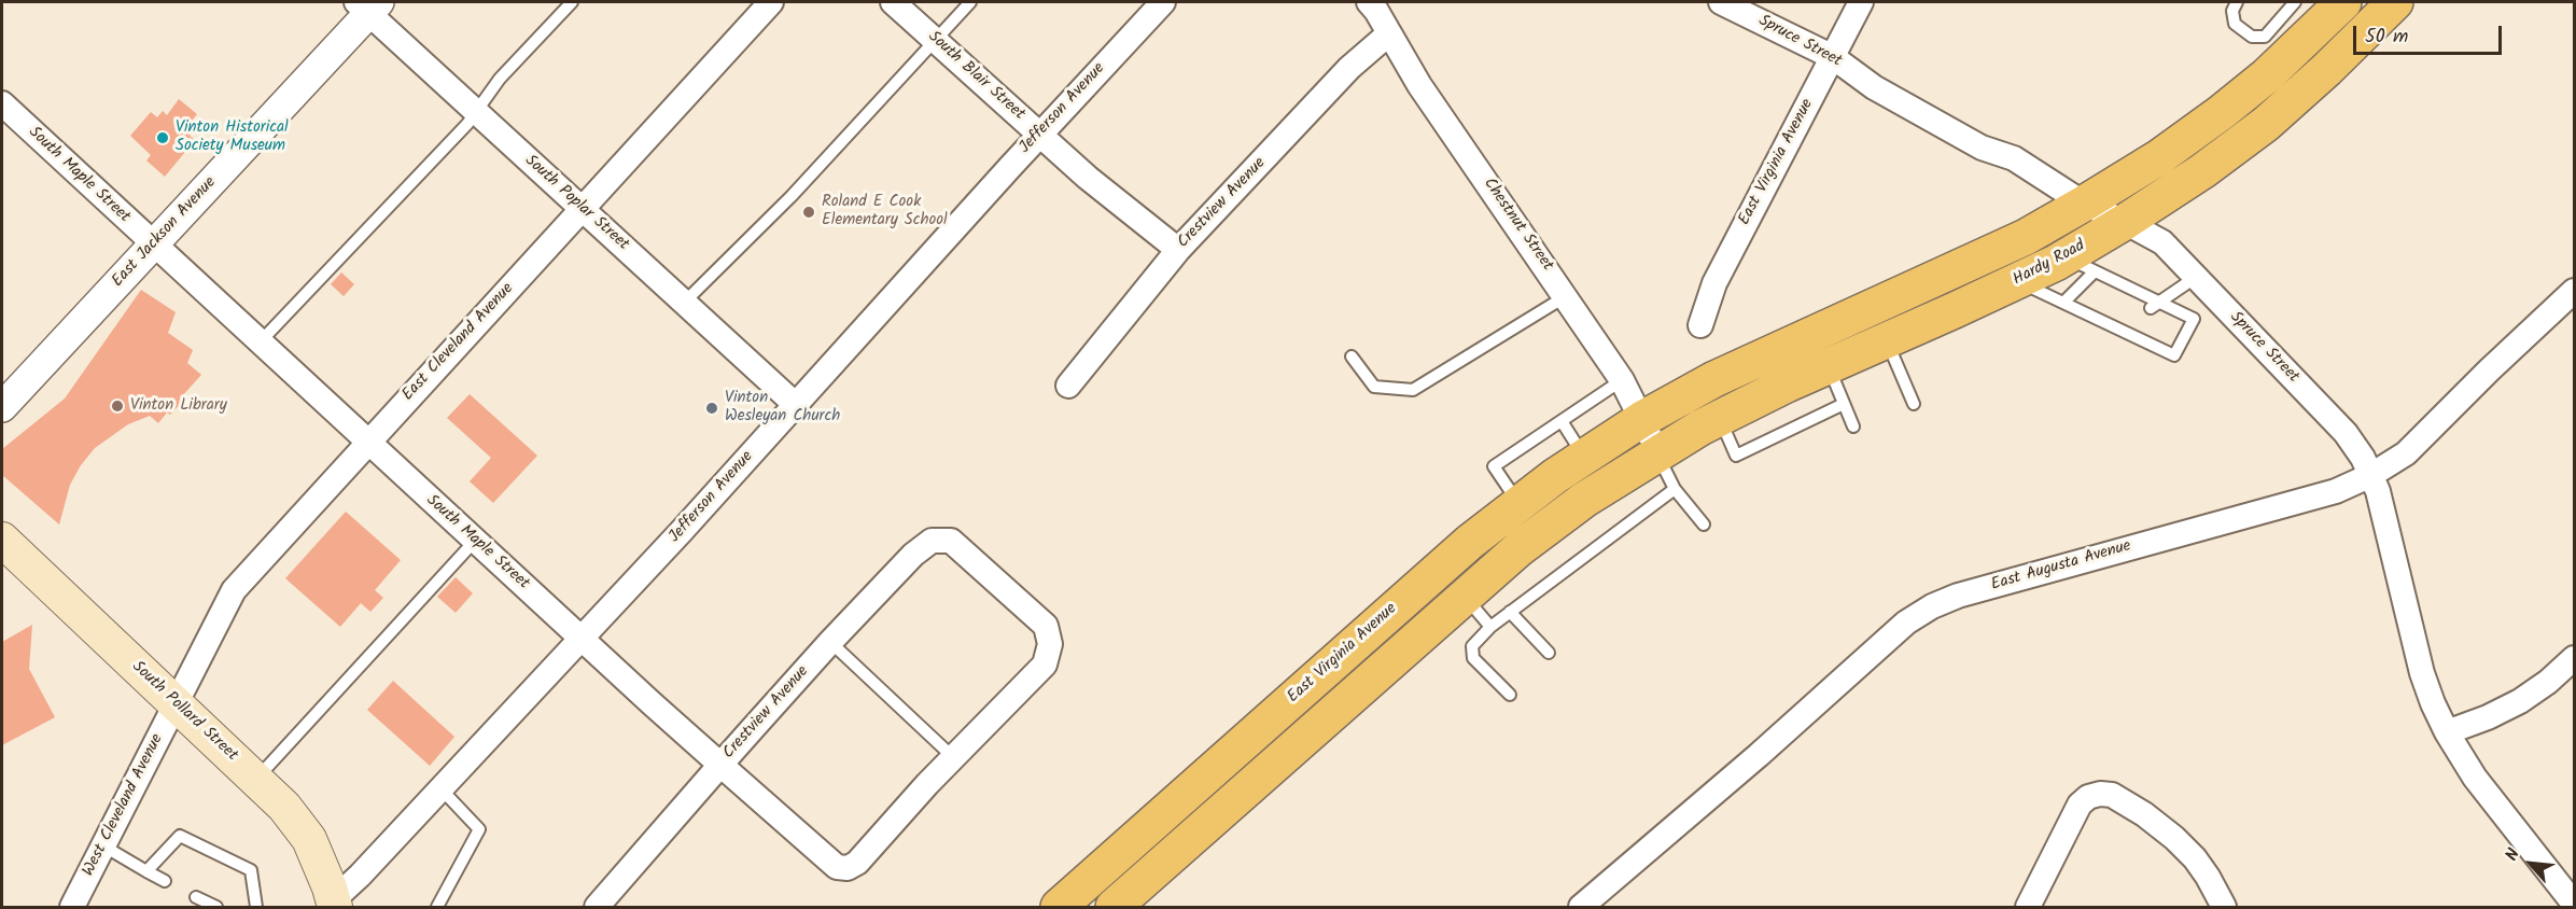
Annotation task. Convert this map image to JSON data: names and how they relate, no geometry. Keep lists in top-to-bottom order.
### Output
{
  "streets": {
    "main road": ["East Virginia Avenue", "Hardy Road", "South Pollard Street"],
    "street": [
      "Spruce Street",
      "South Blair Street",
      "Jefferson Avenue",
      "South Maple Street",
      "South Poplar Street",
      "Crestview Avenue",
      "Chestnut Street",
      "East Jackson Avenue",
      "East Cleveland Avenue",
      "East Augusta Avenue",
      "West Cleveland Avenue"
    ]
  },
  "crossings": [
    ["Spruce Street", "East Virginia Avenue"],
    ["Spruce Street", "Hardy Road"],
    ["Spruce Street", "East Augusta Avenue"],
    ["South Blair Street", "Jefferson Avenue"],
    ["South Blair Street", "Crestview Avenue"],
    ["Jefferson Avenue", "South Maple Street"],
    ["Jefferson Avenue", "South Poplar Street"],
    ["Jefferson Avenue", "South Pollard Street"],
    ["East Virginia Avenue", "Chestnut Street"],
    ["South Maple Street", "Crestview Avenue"],
    ["South Maple Street", "East Jackson Avenue"],
    ["South Maple Street", "East Cleveland Avenue"],
    ["South Poplar Street", "East Jackson Avenue"],
    ["South Poplar Street", "East Cleveland Avenue"],
    ["Crestview Avenue", "Chestnut Street"],
    ["Chestnut Street", "Hardy Road"],
    ["East Cleveland Avenue", "South Pollard Street"],
    ["East Cleveland Avenue", "West Cleveland Avenue"],
    ["South Pollard Street", "West Cleveland Avenue"]
  ],
  "places": [
    "Vinton Historical Society Museum",
    "Roland E Cook Elementary School",
    "Vinton Library",
    "Vinton Wesleyan Church"
  ],
  "scale_bar": "50 m",
  "north": "top left"
}
